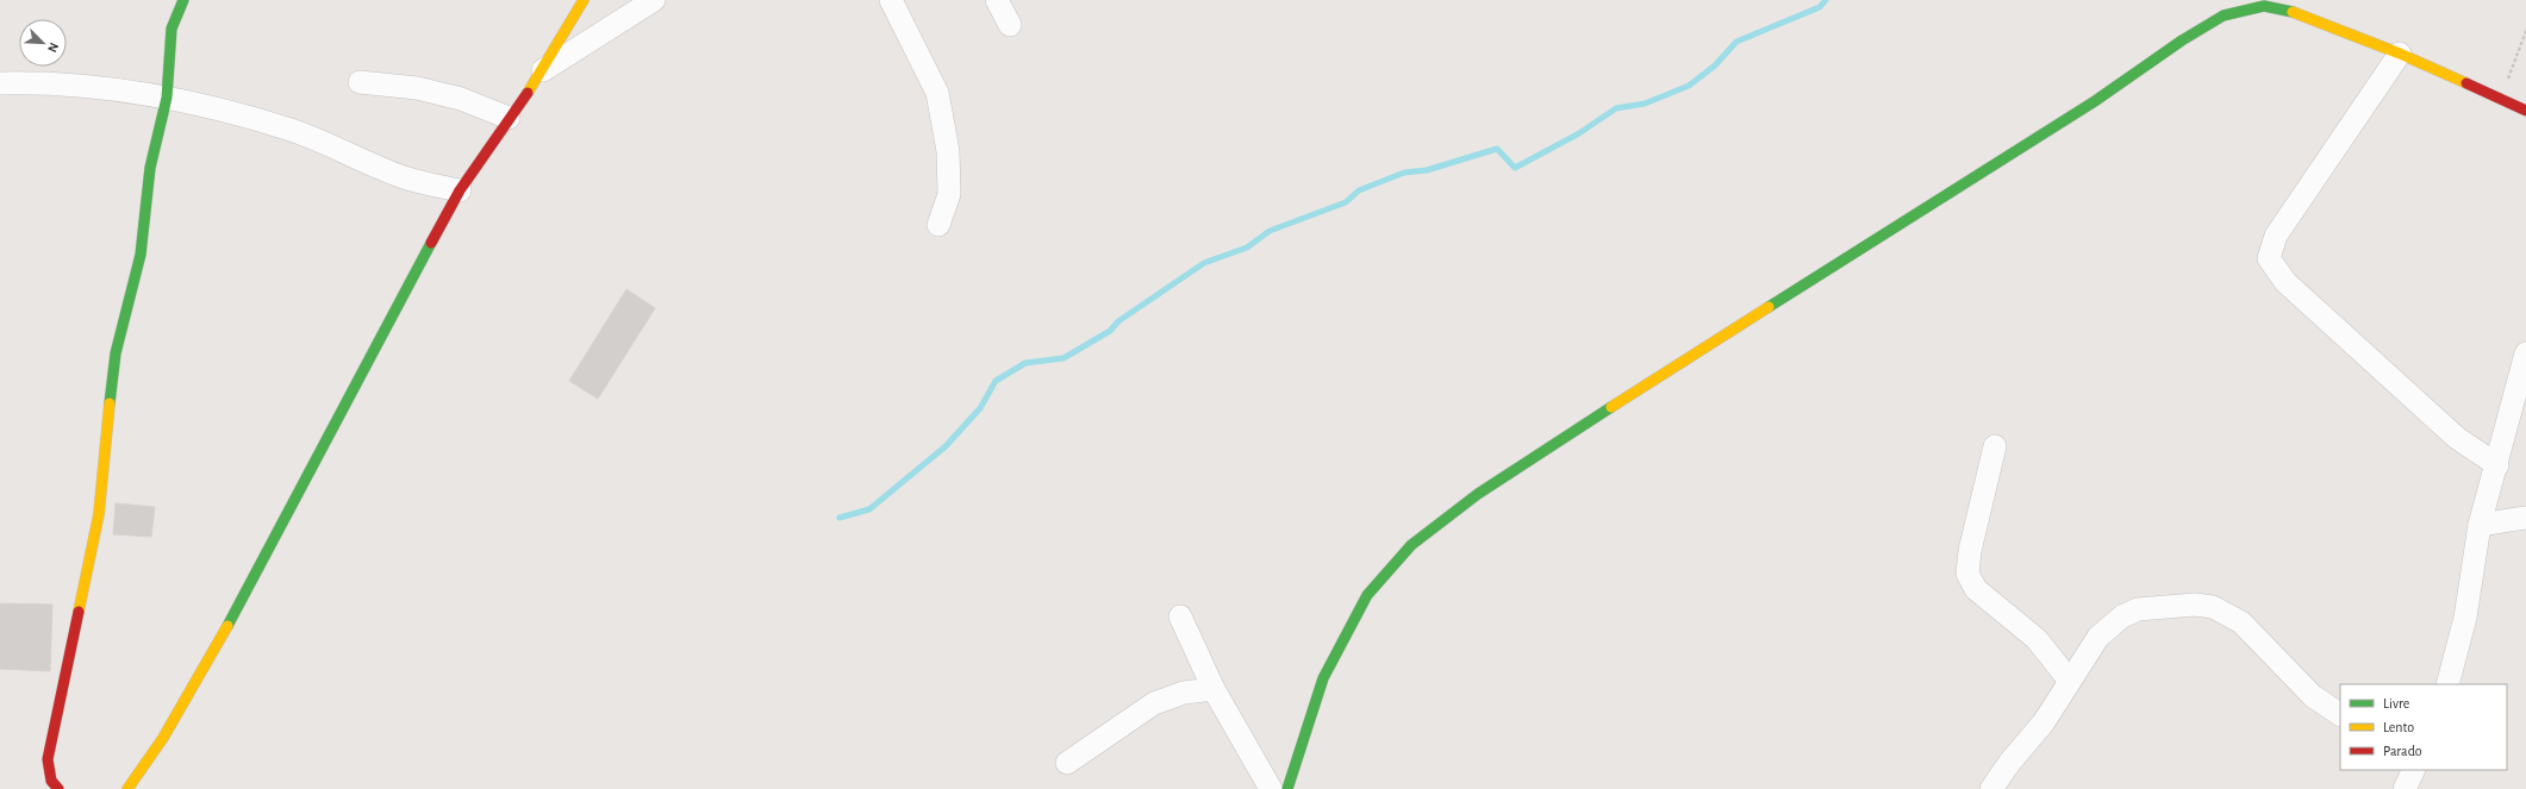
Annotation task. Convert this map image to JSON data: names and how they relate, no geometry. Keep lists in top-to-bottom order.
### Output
{
  "legend": ["Livre", "Lento", "Parado"],
  "north": "bottom right"
}
